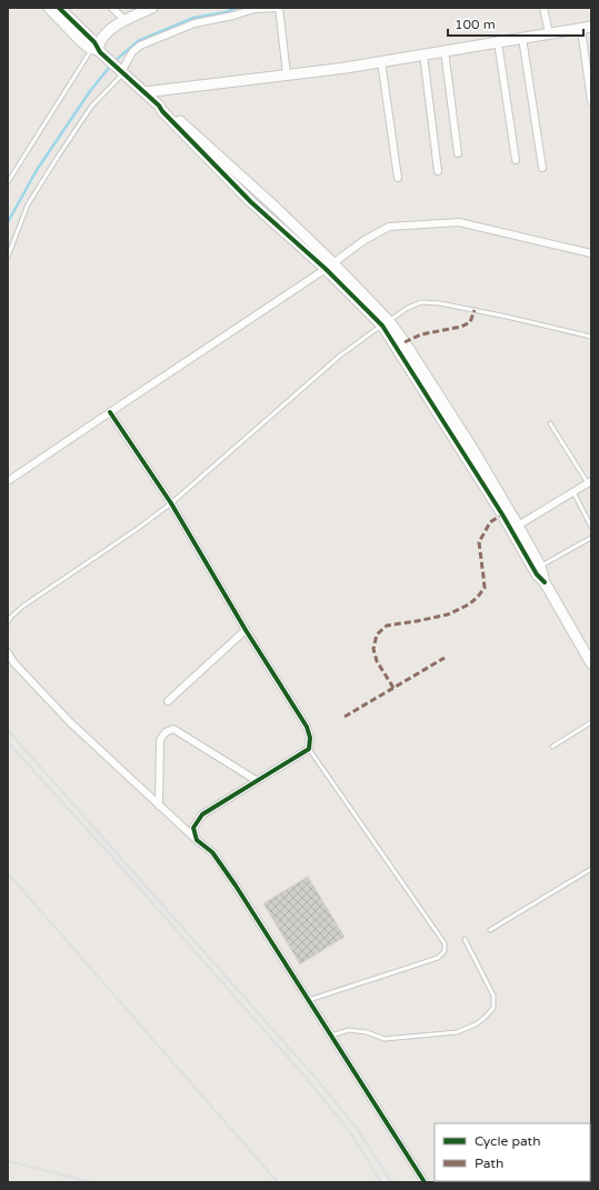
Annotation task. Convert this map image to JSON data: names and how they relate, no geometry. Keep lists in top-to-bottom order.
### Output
{
  "legend": ["Cycle path", "Path"],
  "scale_bar": "100 m"
}
